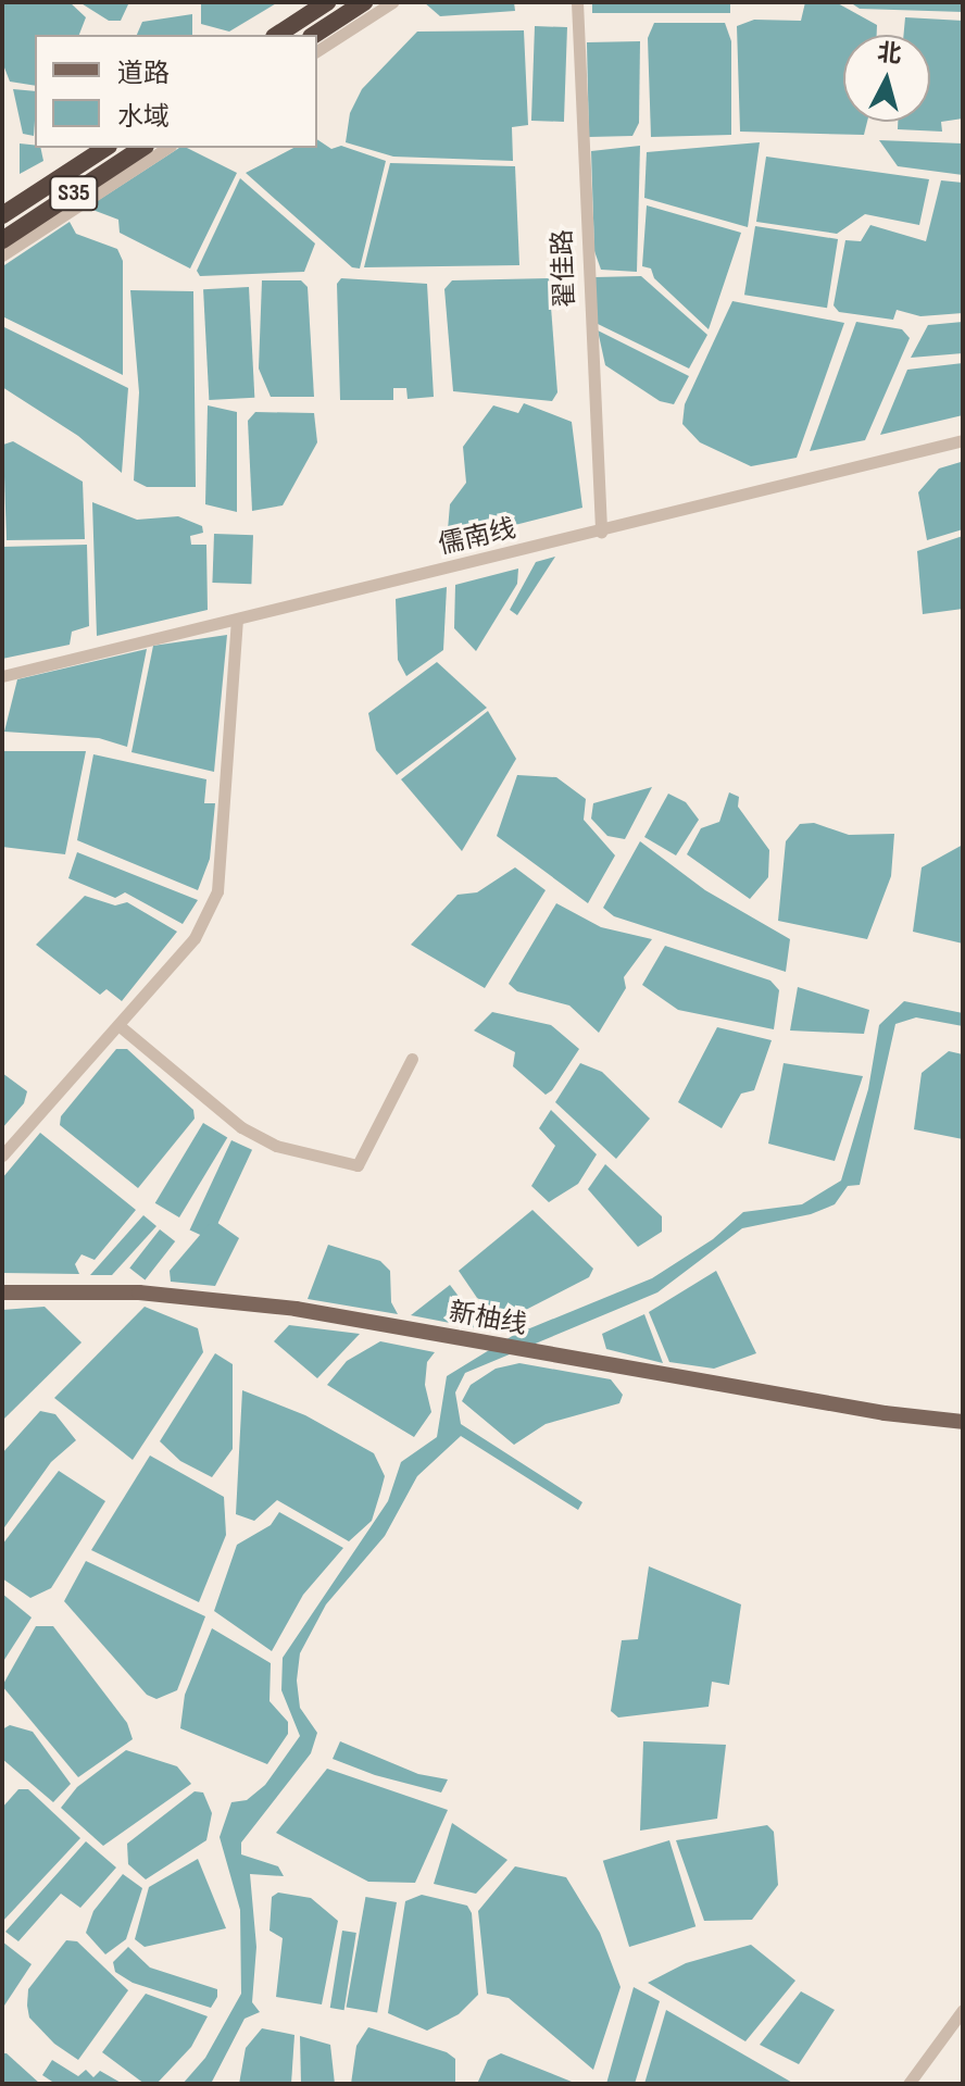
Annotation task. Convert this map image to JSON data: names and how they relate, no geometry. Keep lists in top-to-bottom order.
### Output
{
  "streets": {
    "highway": ["S35"],
    "main road": ["新柚线"],
    "street": ["翟佳路", "儒南线"]
  },
  "crossings": [
    ["翟佳路", "儒南线"]
  ],
  "legend": ["道路", "水域"],
  "north": "top"
}
